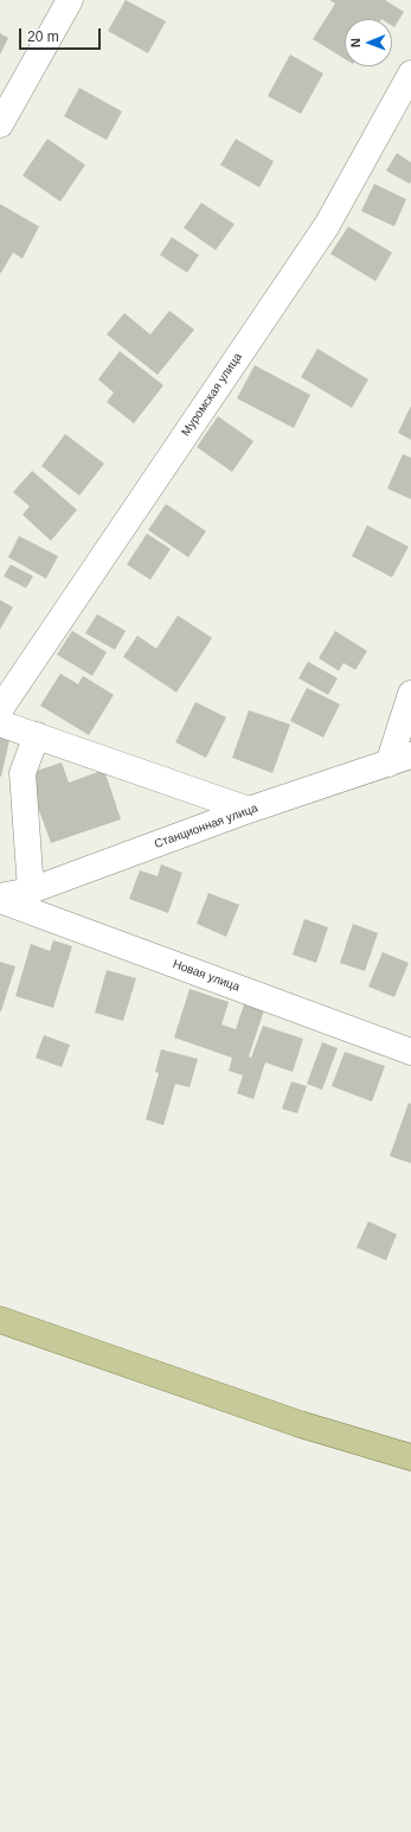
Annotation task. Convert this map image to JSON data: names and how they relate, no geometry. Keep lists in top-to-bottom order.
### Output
{
  "streets": {
    "street": ["Муромская улица", "Станционная улица", "Новая улица"]
  },
  "crossings": [
    ["Станционная улица", "Новая улица"]
  ],
  "scale_bar": "20 m",
  "north": "left"
}
